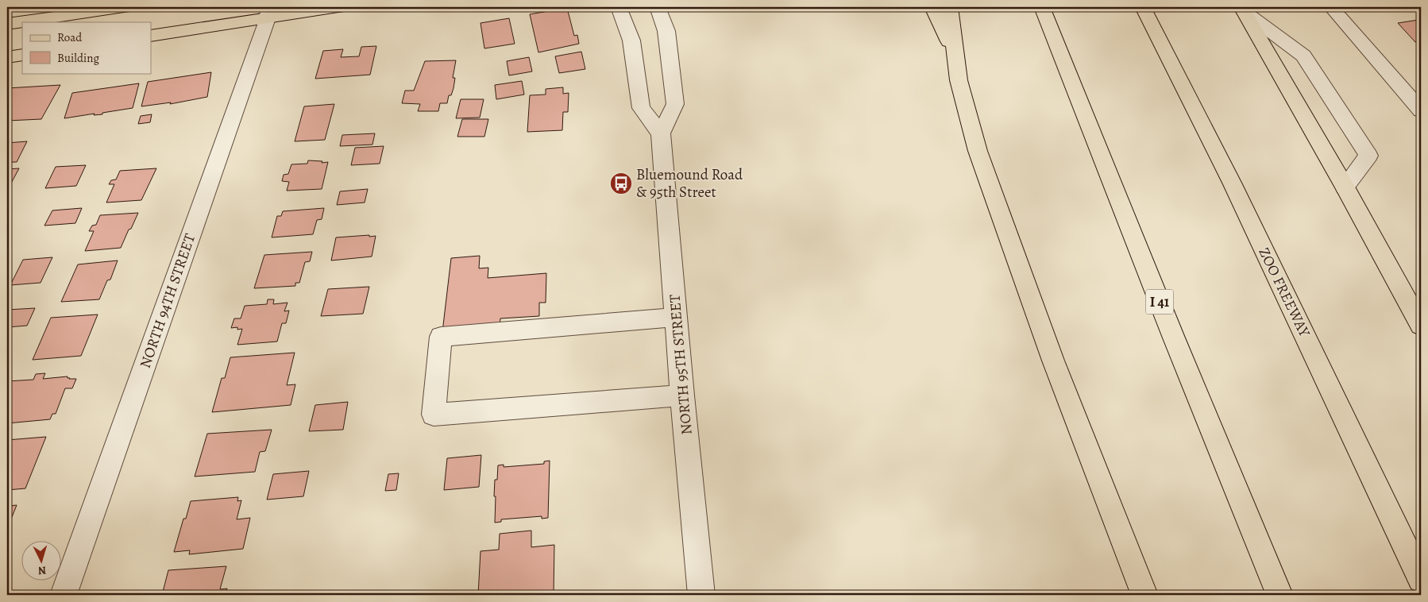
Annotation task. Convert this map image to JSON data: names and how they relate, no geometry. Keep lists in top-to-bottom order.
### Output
{
  "streets": {
    "main road": ["ZOO FREEWAY", "I 41"],
    "street": ["NORTH 94TH STREET", "NORTH 95TH STREET"]
  },
  "places": {
    "bus stop": ["Bluemound Road & 95th Street"]
  },
  "legend": ["Road", "Building"],
  "north": "bottom"
}
